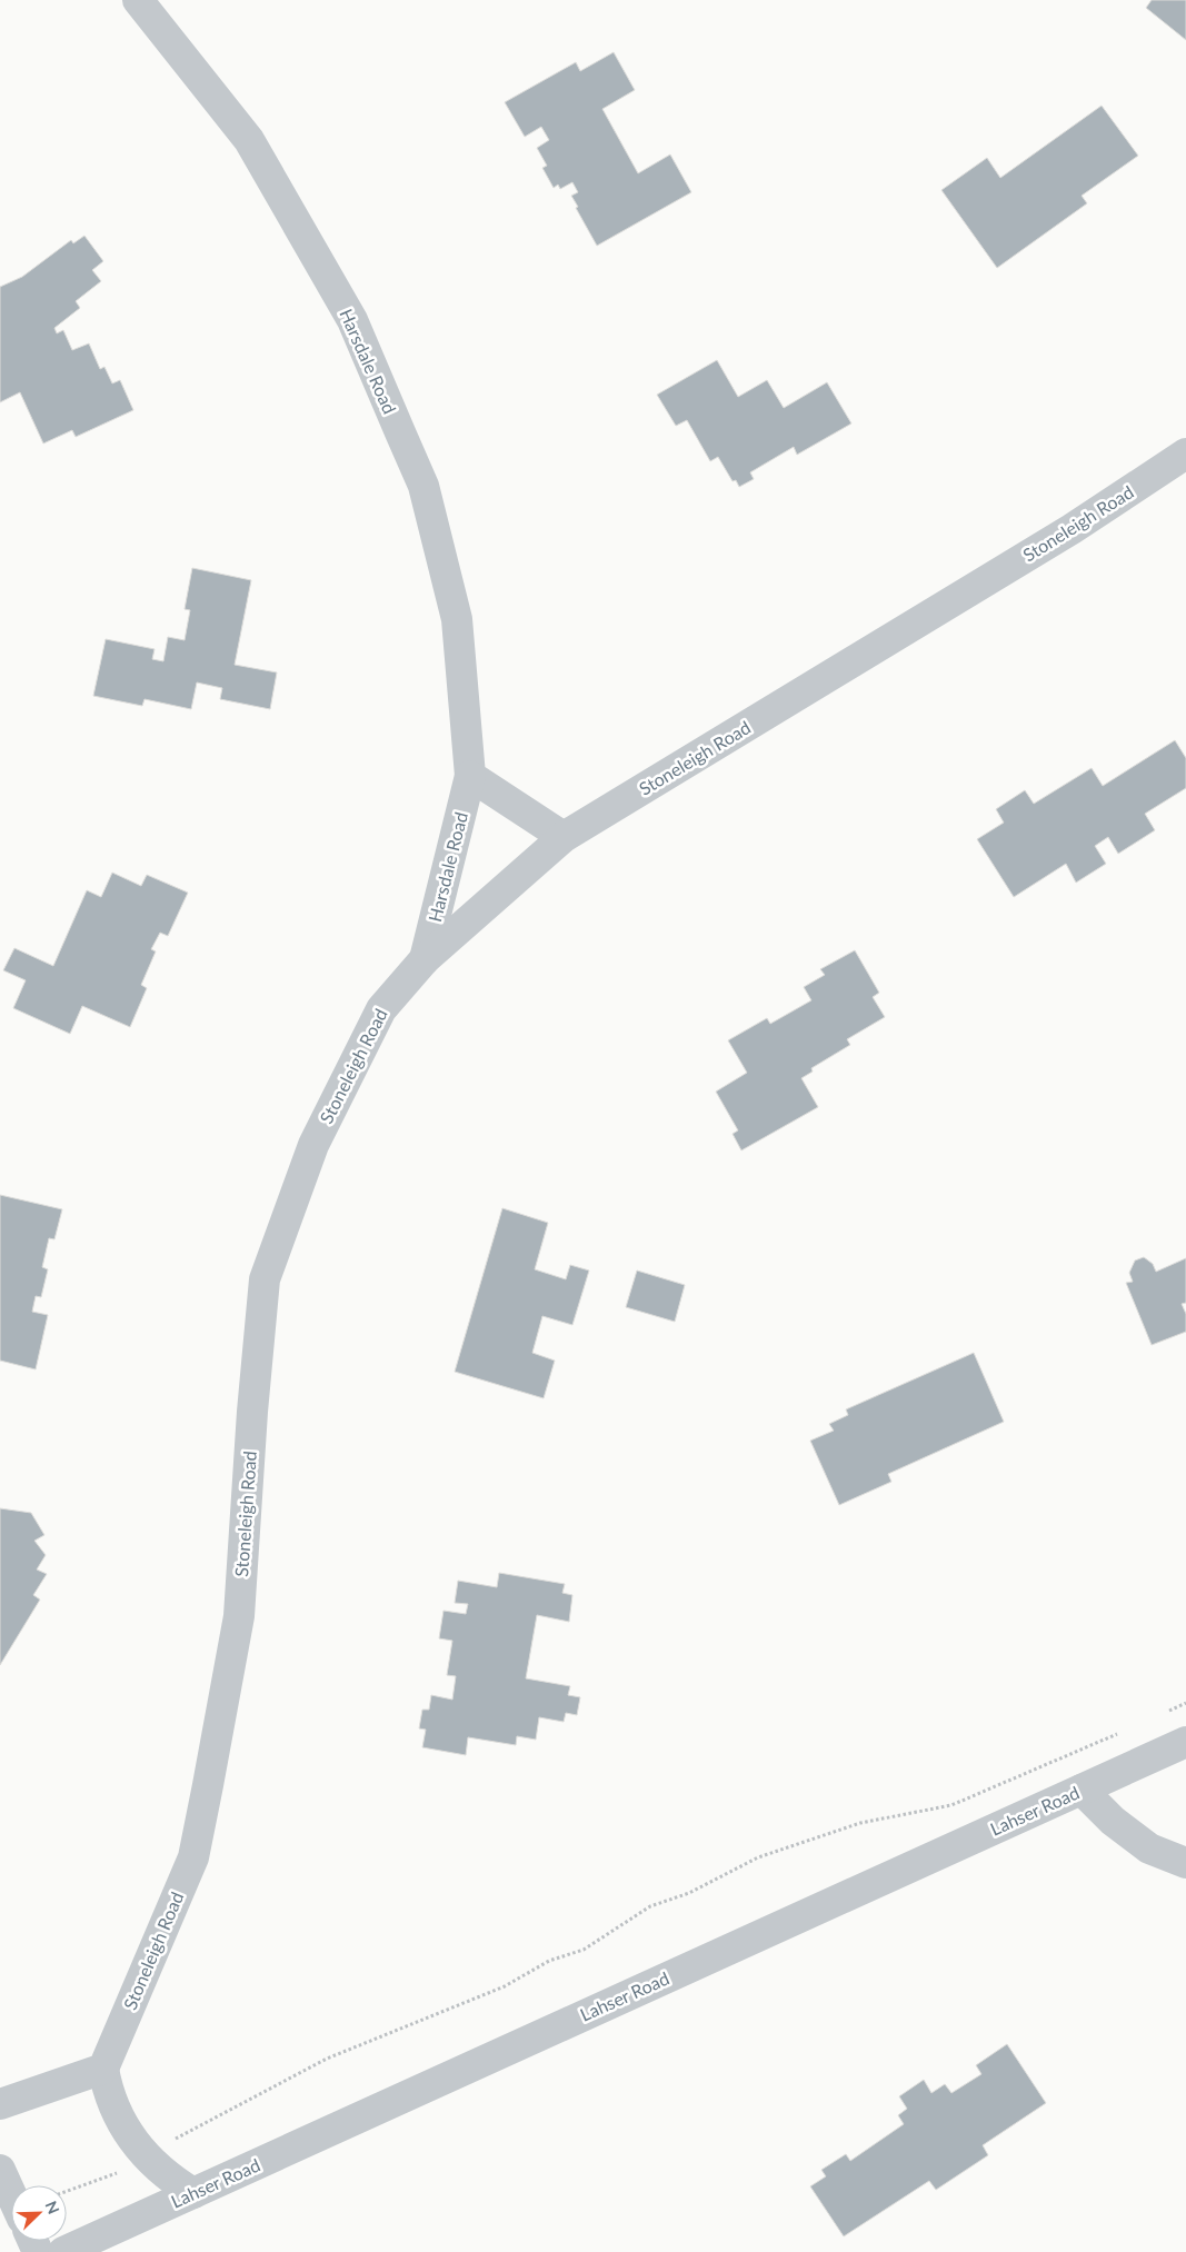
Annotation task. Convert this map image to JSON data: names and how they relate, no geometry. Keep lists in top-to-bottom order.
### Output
{
  "streets": {
    "street": ["Harsdale Road", "Stoneleigh Road", "Lahser Road"]
  },
  "crossings": [
    ["Harsdale Road", "Stoneleigh Road"]
  ],
  "north": "top right"
}
